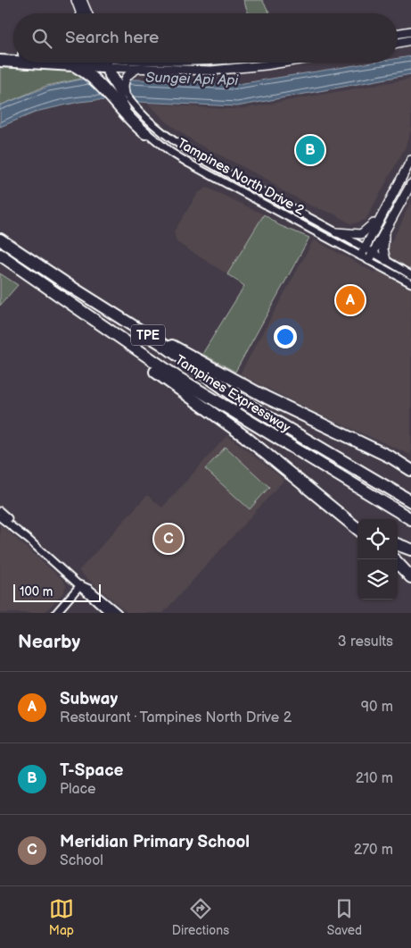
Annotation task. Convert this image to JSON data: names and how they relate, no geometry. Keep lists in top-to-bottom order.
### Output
{
  "streets": {
    "highway": ["TPE", "Tampines Expressway"],
    "street": ["Tampines North Drive 2"]
  },
  "water": ["Sungei Api Api"],
  "scale_bar": "100 m",
  "page": {
    "search": "Search here",
    "pins": ["B", "A", "C"],
    "scale": "100 m",
    "heading": ["Nearby", "3 results"],
    "list": [
      {
        "mark": "A",
        "name": "Subway",
        "note": "Restaurant · Tampines North Drive 2",
        "value": "90 m"
      },
      {
        "mark": "B",
        "name": "T-Space",
        "note": "Place",
        "value": "210 m"
      },
      {
        "mark": "C",
        "name": "Meridian Primary School",
        "note": "School",
        "value": "270 m"
      }
    ],
    "nav": ["Map", "Directions", "Saved"]
  }
}
